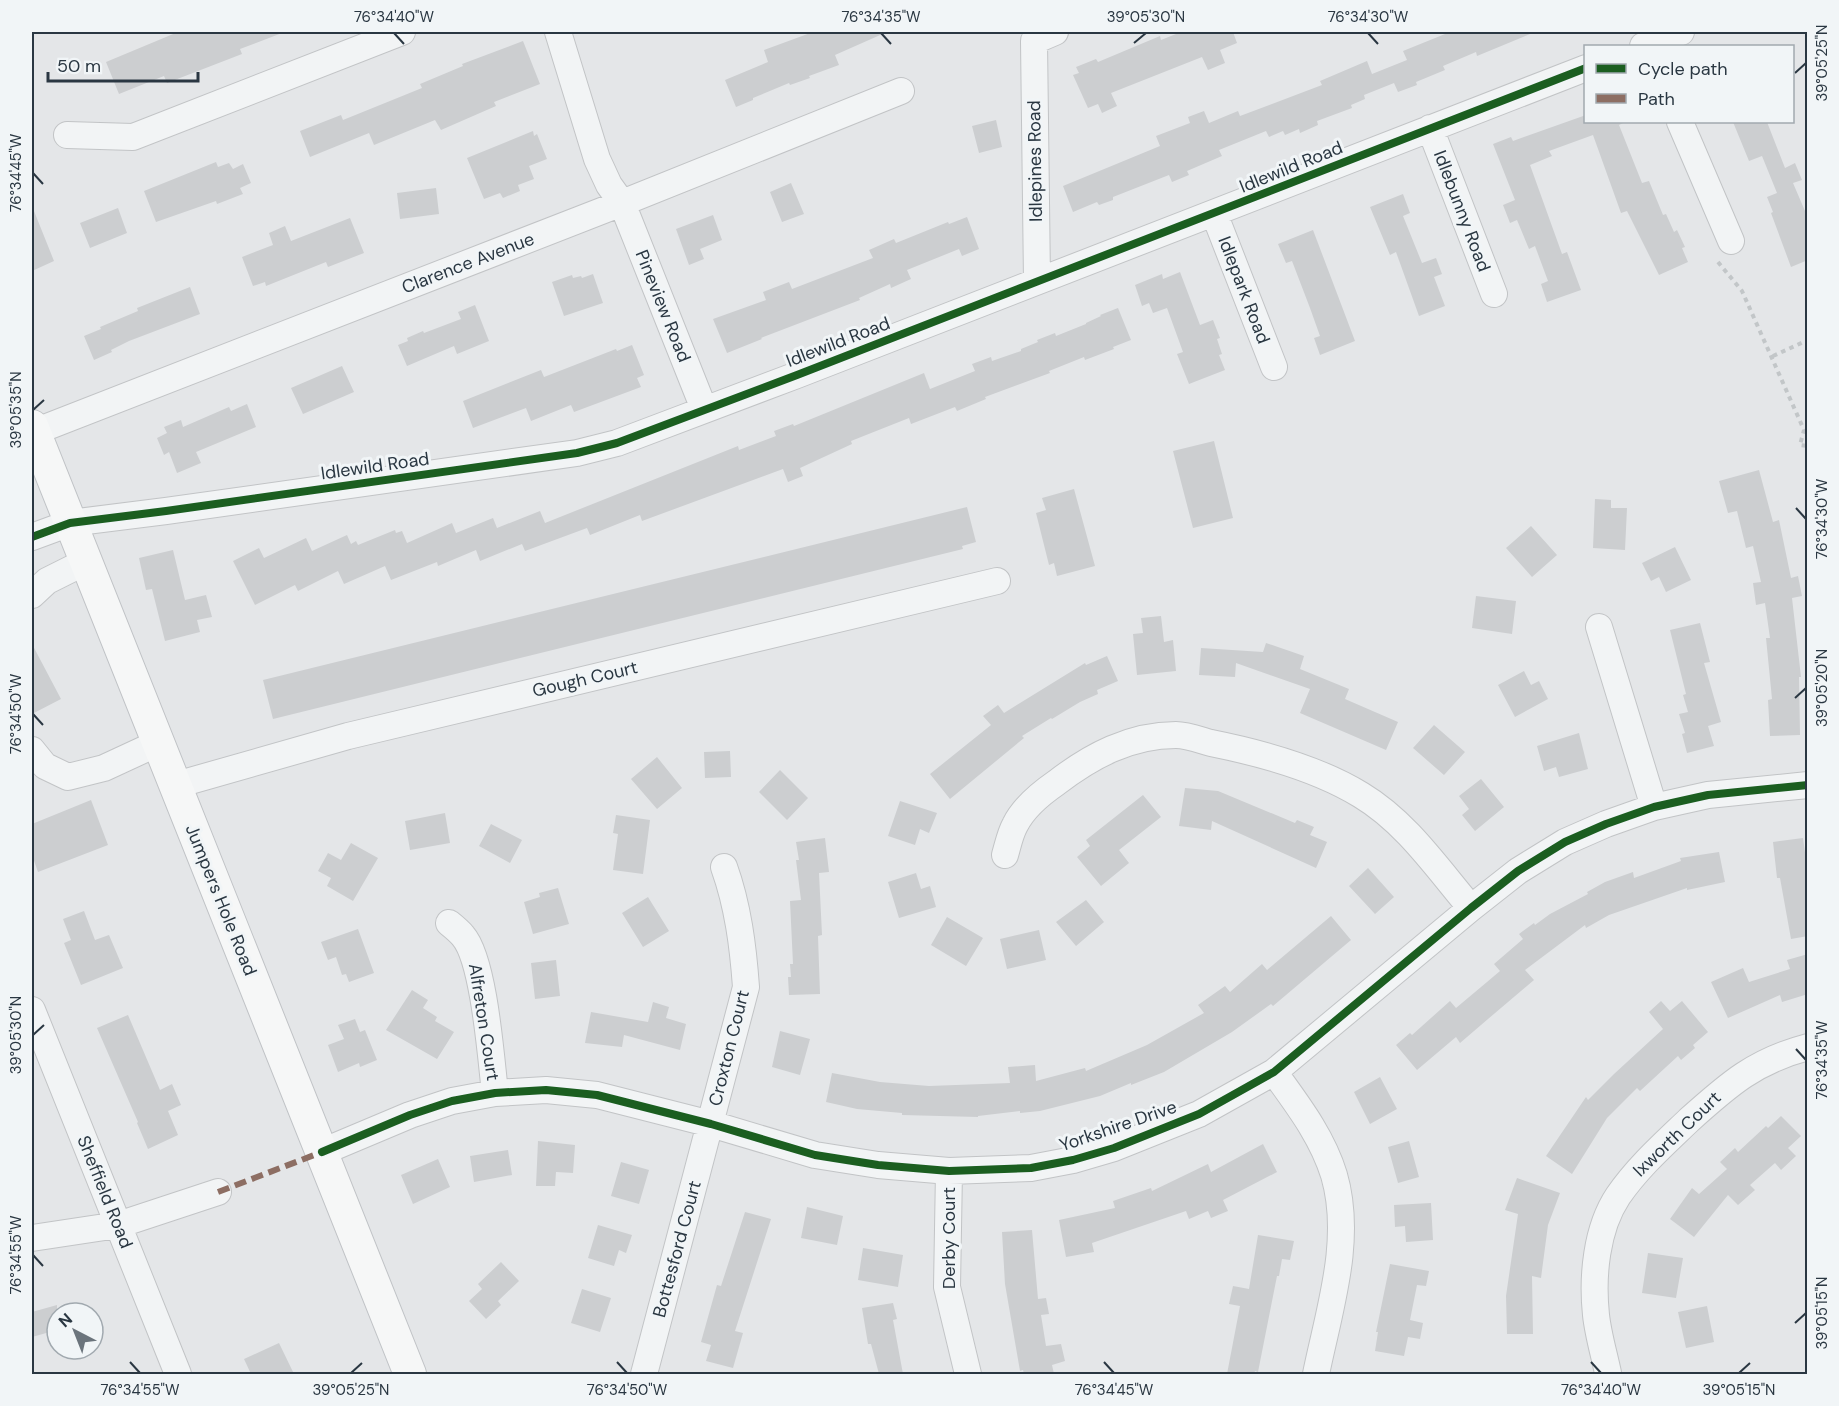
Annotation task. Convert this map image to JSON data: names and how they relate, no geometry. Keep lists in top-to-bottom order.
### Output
{
  "streets": {
    "main road": ["Jumpers Hole Road"],
    "street": [
      "Idlepines Road",
      "Idlewild Road",
      "Idlebunny Road",
      "Clarence Avenue",
      "Idlepark Road",
      "Pineview Road",
      "Gough Court",
      "Alfreton Court",
      "Croxton Court",
      "Yorkshire Drive",
      "Ixworth Court",
      "Sheffield Road",
      "Derby Court",
      "Bottesford Court"
    ]
  },
  "crossings": [
    ["Idlepines Road", "Idlewild Road"],
    ["Idlewild Road", "Idlebunny Road"],
    ["Idlewild Road", "Idlepark Road"],
    ["Idlewild Road", "Pineview Road"],
    ["Idlewild Road", "Jumpers Hole Road"],
    ["Clarence Avenue", "Pineview Road"],
    ["Clarence Avenue", "Jumpers Hole Road"],
    ["Gough Court", "Jumpers Hole Road"],
    ["Jumpers Hole Road", "Yorkshire Drive"],
    ["Alfreton Court", "Yorkshire Drive"],
    ["Croxton Court", "Yorkshire Drive"],
    ["Croxton Court", "Bottesford Court"],
    ["Yorkshire Drive", "Derby Court"],
    ["Yorkshire Drive", "Bottesford Court"]
  ],
  "legend": ["Cycle path", "Path"],
  "scale_bar": "50 m",
  "north": "top left",
  "coordinates": [
    "76°34'40\"W",
    "76°34'35\"W",
    "39°05'30\"N",
    "76°34'30\"W",
    "39°05'25\"N",
    "76°34'45\"W",
    "39°05'35\"N",
    "39°05'20\"N",
    "76°34'50\"W",
    "76°34'55\"W",
    "39°05'15\"N"
  ]
}
